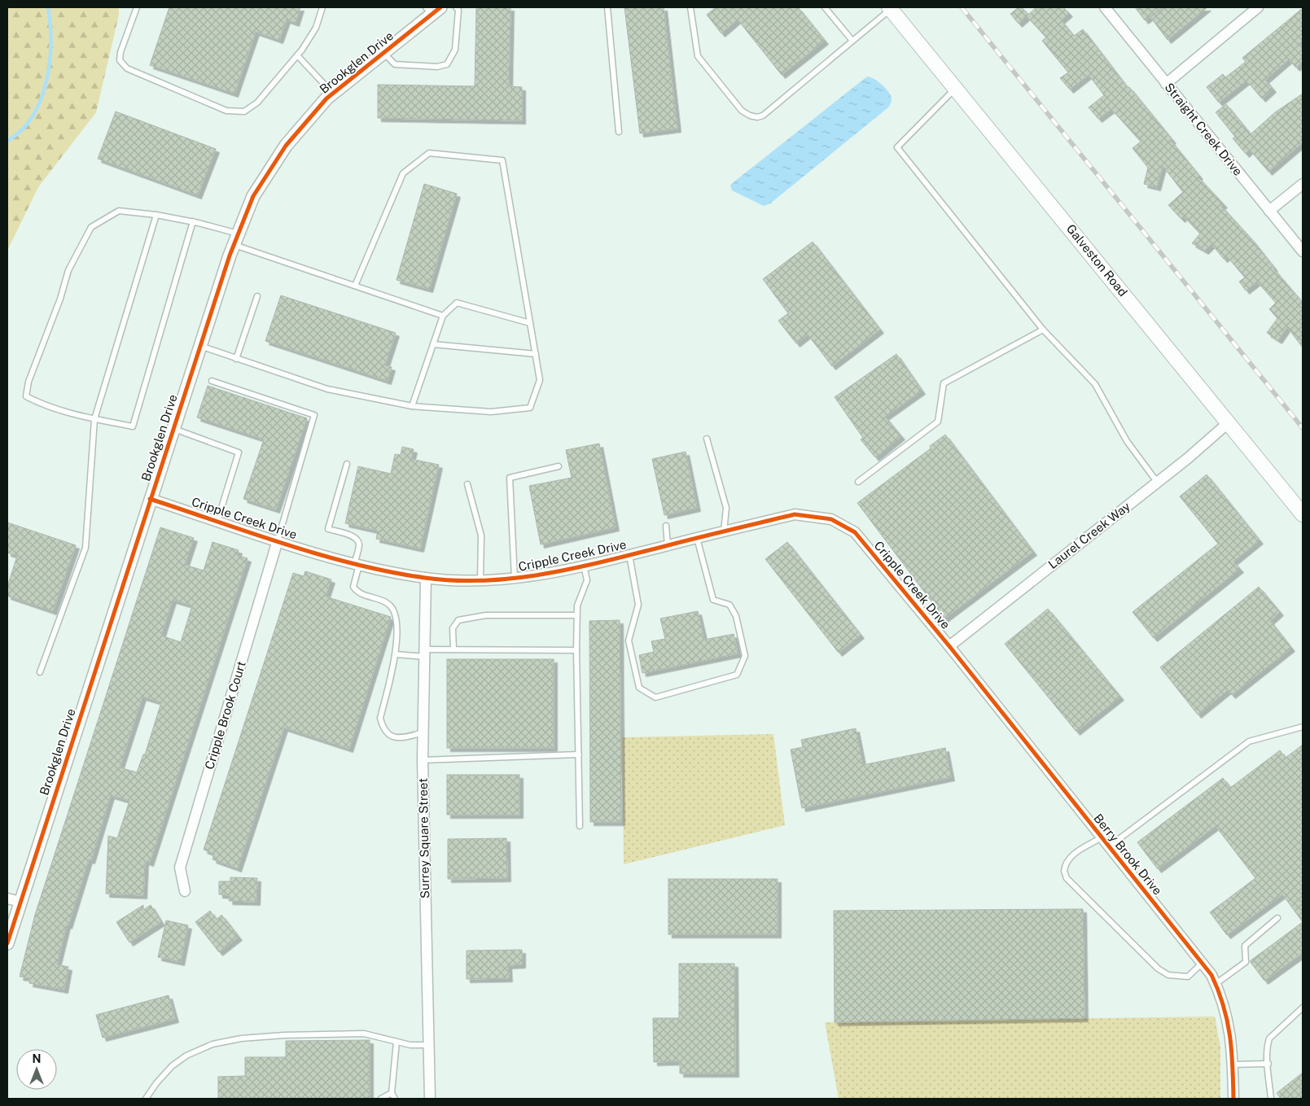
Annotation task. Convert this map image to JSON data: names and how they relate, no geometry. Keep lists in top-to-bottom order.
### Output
{
  "streets": {
    "main road": ["Galveston Road"],
    "street": [
      "Brookglen Drive",
      "Straight Creek Drive",
      "Cripple Creek Drive",
      "Laurel Creek Way",
      "Cripple Brook Court",
      "Surrey Square Street",
      "Berry Brook Drive"
    ]
  },
  "crossings": [
    ["Brookglen Drive", "Cripple Creek Drive"],
    ["Galveston Road", "Laurel Creek Way"],
    ["Cripple Creek Drive", "Laurel Creek Way"],
    ["Cripple Creek Drive", "Cripple Brook Court"],
    ["Cripple Creek Drive", "Surrey Square Street"],
    ["Cripple Creek Drive", "Berry Brook Drive"],
    ["Laurel Creek Way", "Berry Brook Drive"]
  ],
  "north": "top"
}
